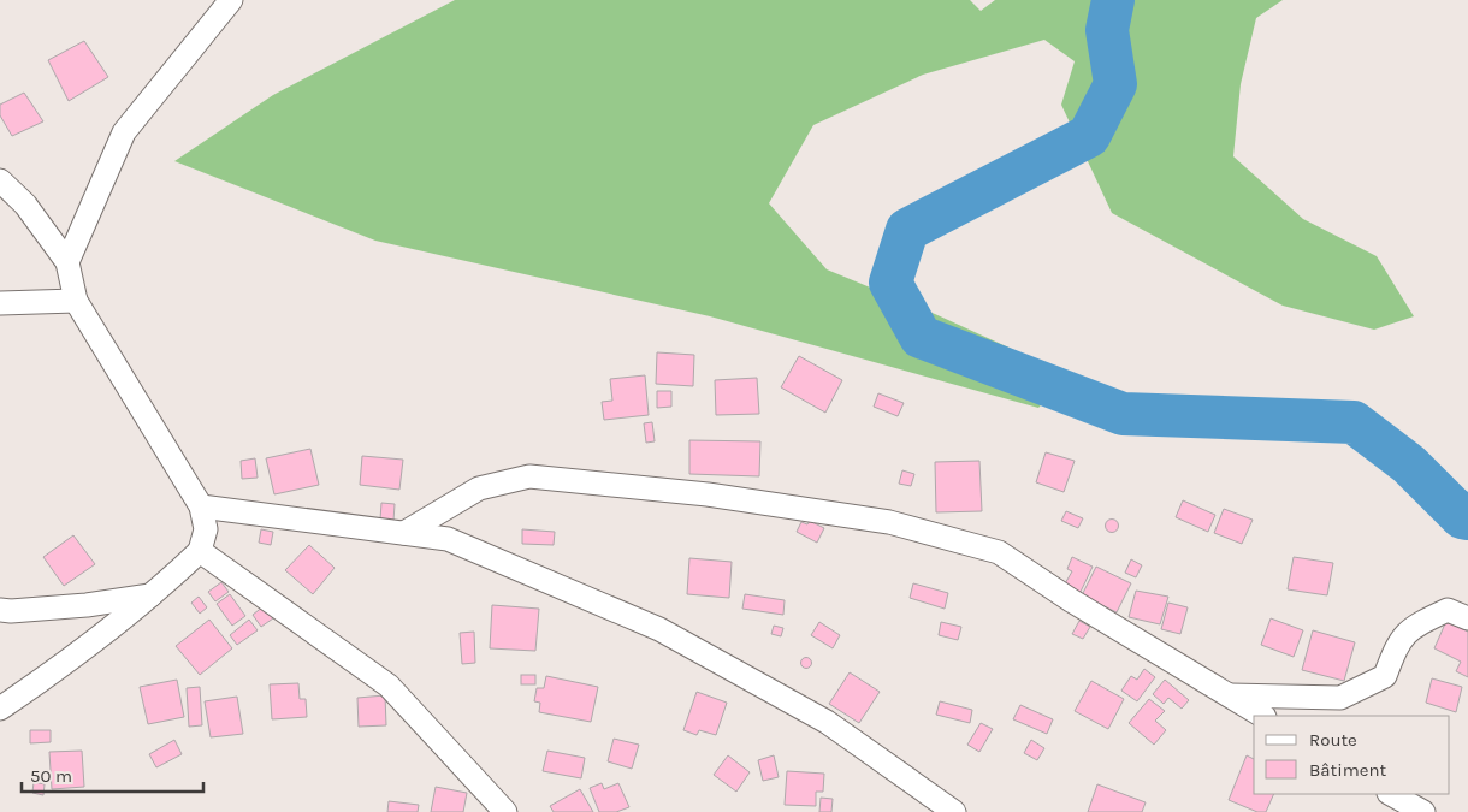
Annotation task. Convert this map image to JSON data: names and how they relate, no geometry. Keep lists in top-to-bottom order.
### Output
{
  "legend": ["Route", "Bâtiment"],
  "scale_bar": "50 m"
}
